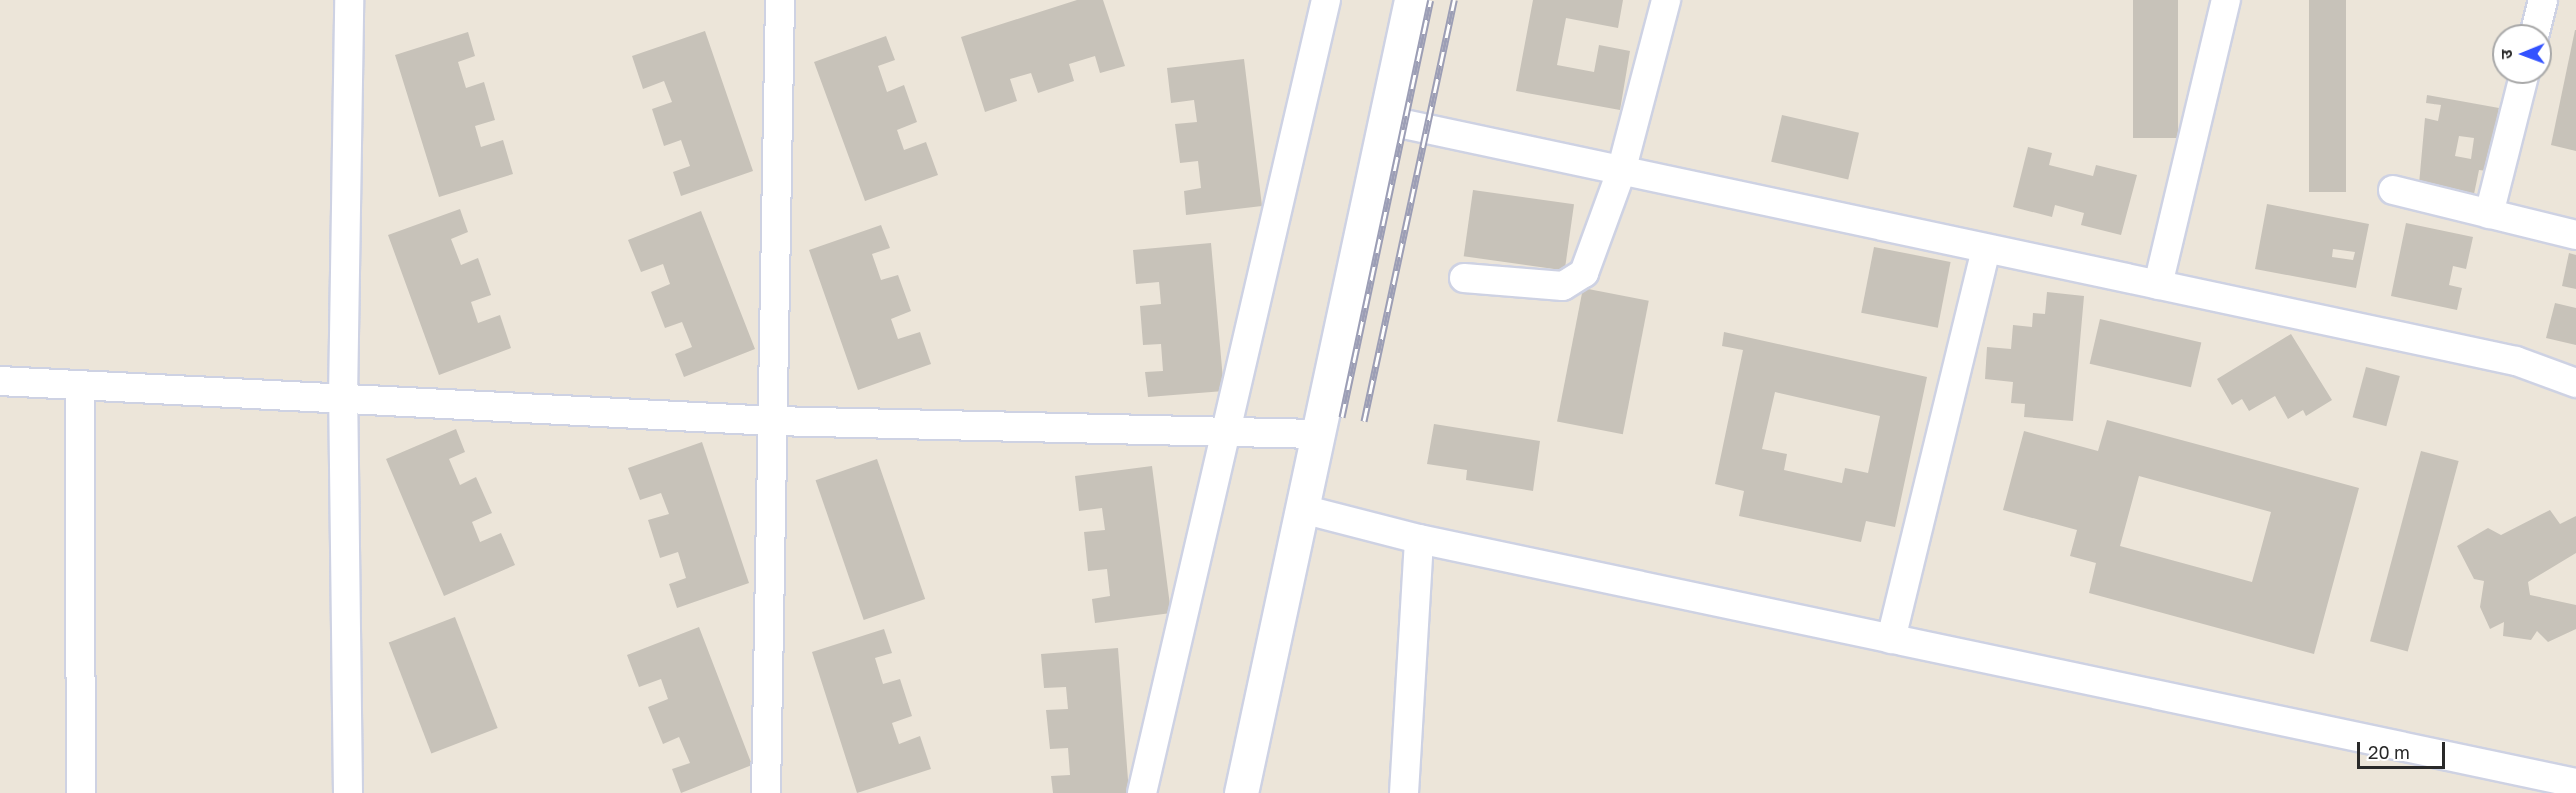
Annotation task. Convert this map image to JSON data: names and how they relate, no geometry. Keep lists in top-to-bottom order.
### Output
{
  "scale_bar": "20 m",
  "north": "left"
}
